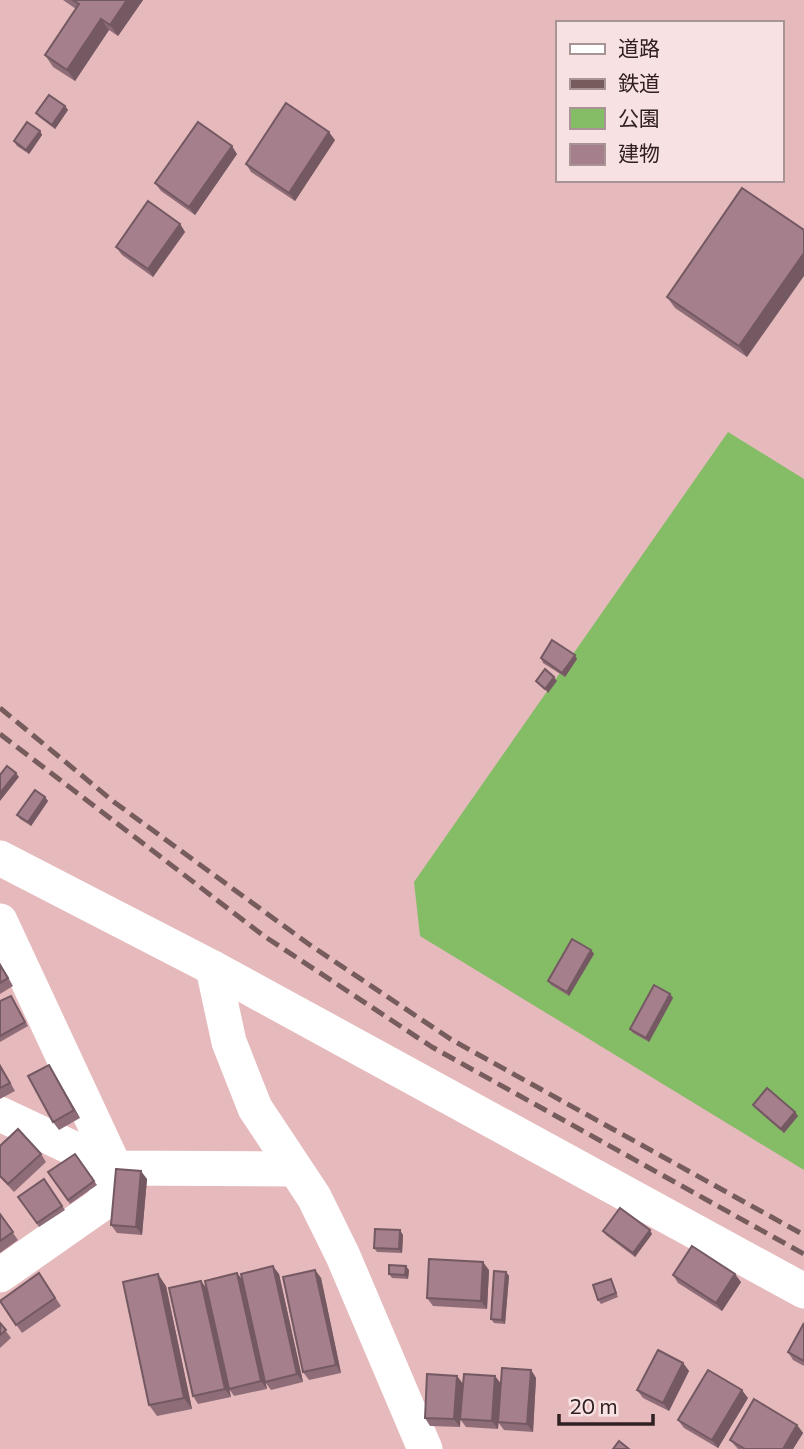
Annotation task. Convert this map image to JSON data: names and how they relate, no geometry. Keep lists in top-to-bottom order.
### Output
{
  "legend": [
    "道路",
    "鉄道",
    "公園",
    "建物"
  ],
  "scale_bar": "20 m"
}
